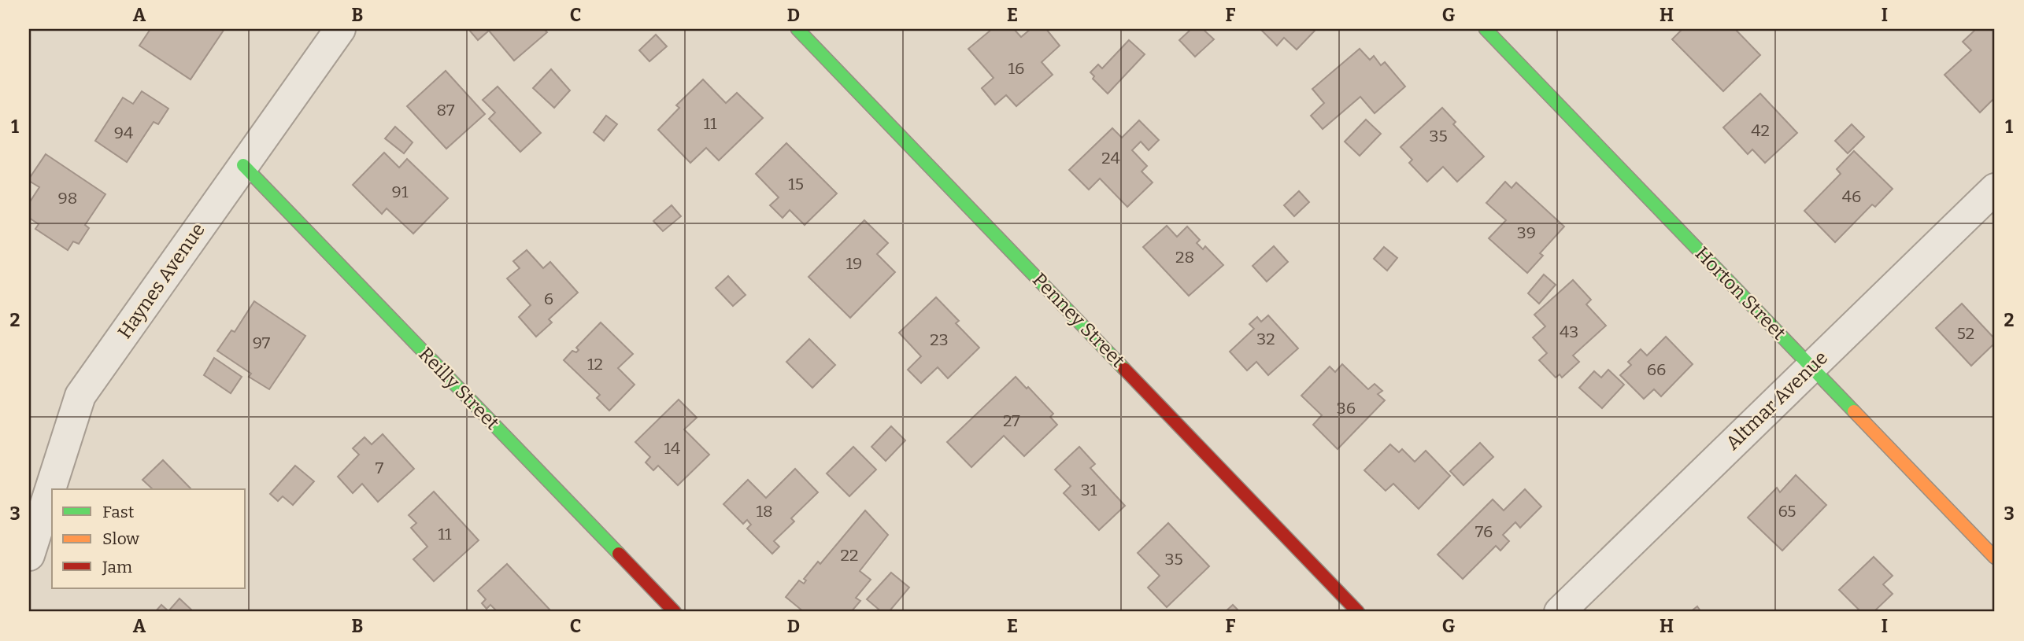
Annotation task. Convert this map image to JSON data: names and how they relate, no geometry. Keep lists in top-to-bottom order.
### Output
{
  "streets": {
    "street": [
      "Haynes Avenue",
      "Horton Street",
      "Penney Street",
      "Reilly Street",
      "Altmar Avenue"
    ]
  },
  "crossings": [
    ["Haynes Avenue", "Reilly Street"],
    ["Horton Street", "Altmar Avenue"]
  ],
  "house_numbers": [
    "16",
    "87",
    "11",
    "42",
    "94",
    "35",
    "24",
    "15",
    "91",
    "46",
    "98",
    "39",
    "28",
    "19",
    "6",
    "43",
    "52",
    "32",
    "23",
    "97",
    "12",
    "66",
    "36",
    "27",
    "14",
    "7",
    "31",
    "18",
    "65",
    "76",
    "11",
    "22",
    "35"
  ],
  "legend": ["Fast", "Slow", "Jam"],
  "grid": {
    "columns": [
      "A",
      "B",
      "C",
      "D",
      "E",
      "F",
      "G",
      "H",
      "I"
    ],
    "rows": ["1", "2", "3"]
  }
}
